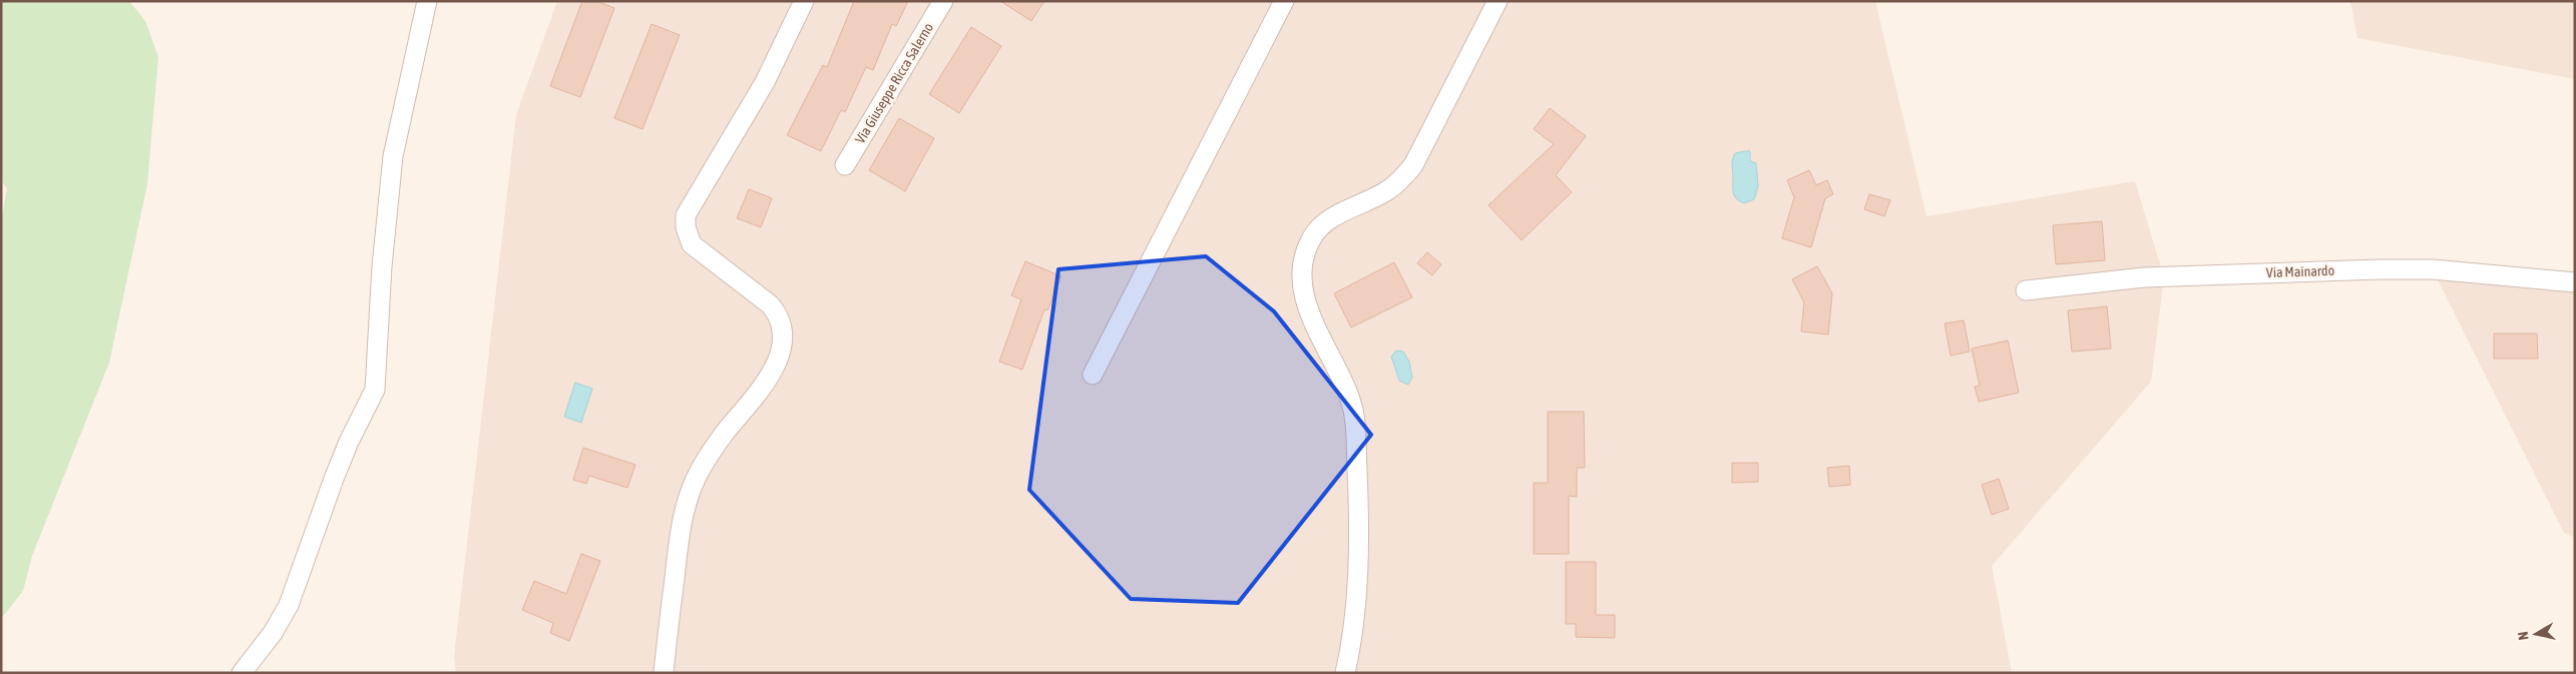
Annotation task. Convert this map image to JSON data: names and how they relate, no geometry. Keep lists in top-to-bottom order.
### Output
{
  "streets": {
    "street": ["Via Giuseppe Ricca Salerno", "Via Mainardo"]
  },
  "north": "left"
}
